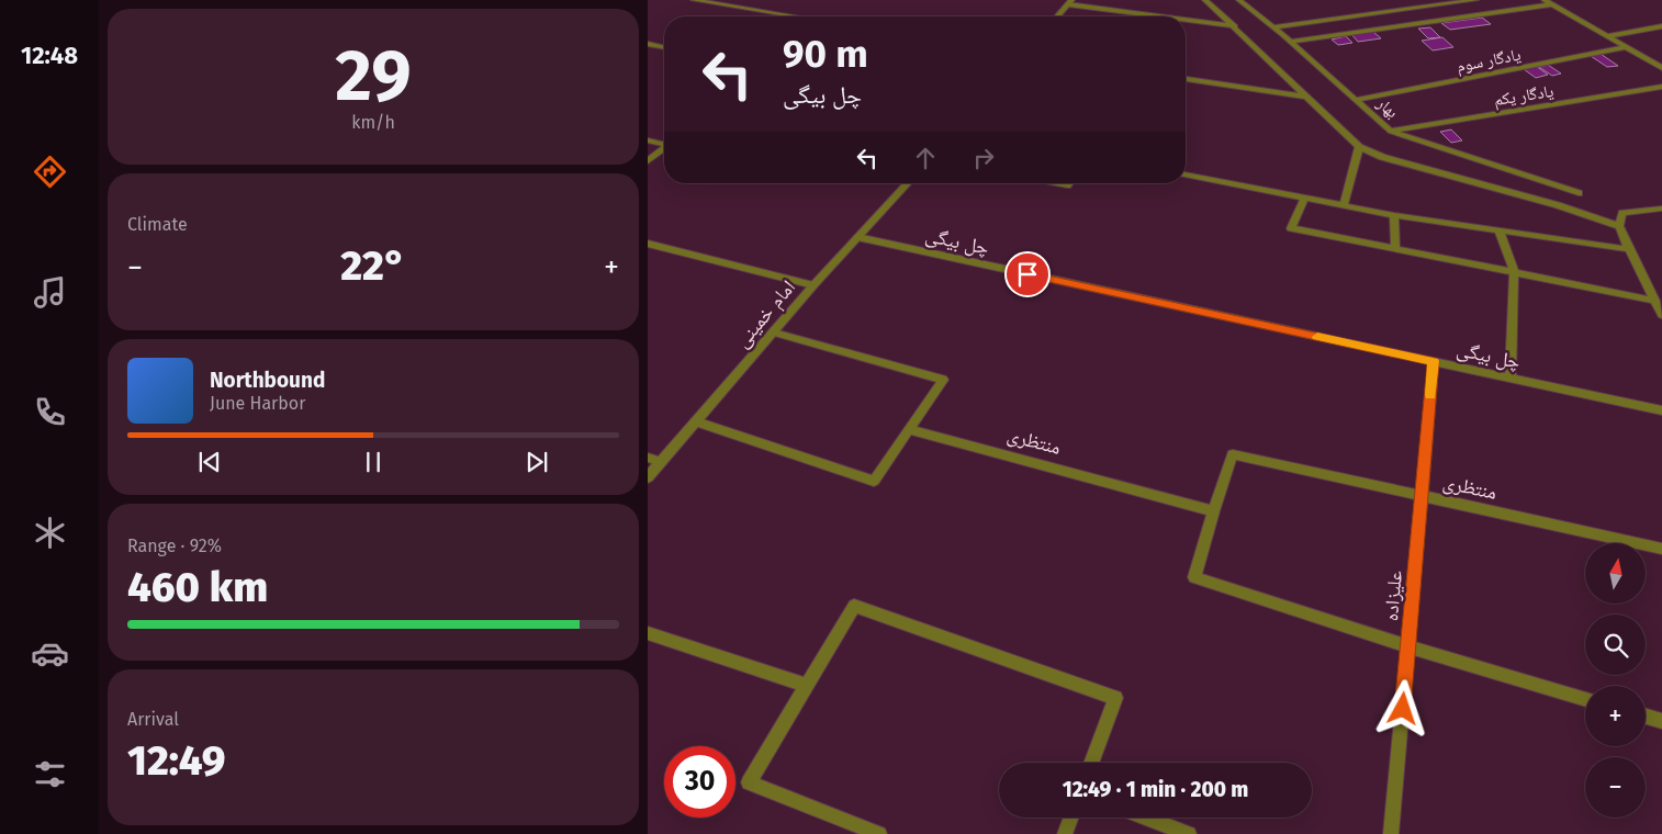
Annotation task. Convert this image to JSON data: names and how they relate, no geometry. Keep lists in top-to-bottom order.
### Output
{
  "streets": {
    "street": [
      "یادگار سوم",
      "یادگار یکم",
      "بهار",
      "چل بیگی",
      "امام خمینی",
      "منتظری",
      "علیزاده"
    ]
  },
  "crossings": [
    ["یادگار سوم", "بهار"],
    ["یادگار یکم", "بهار"],
    ["چل بیگی", "امام خمینی"],
    ["چل بیگی", "علیزاده"],
    ["منتظری", "علیزاده"]
  ],
  "north": "top",
  "page": {
    "tabs": "12:48",
    "tile": [
      ["29", "km/h"],
      "Climate",
      ["Range · 92%", "460 km"],
      ["Arrival", "12:49"]
    ],
    "turn": ["90 m", "چل بیگی"],
    "heat": ["−", "22°", "+"],
    "song": ["Northbound", "June Harbor"],
    "map_buttons": ["+", "−"],
    "limit": "30",
    "trip": "12:49 · 1 min · 200 m"
  }
}
